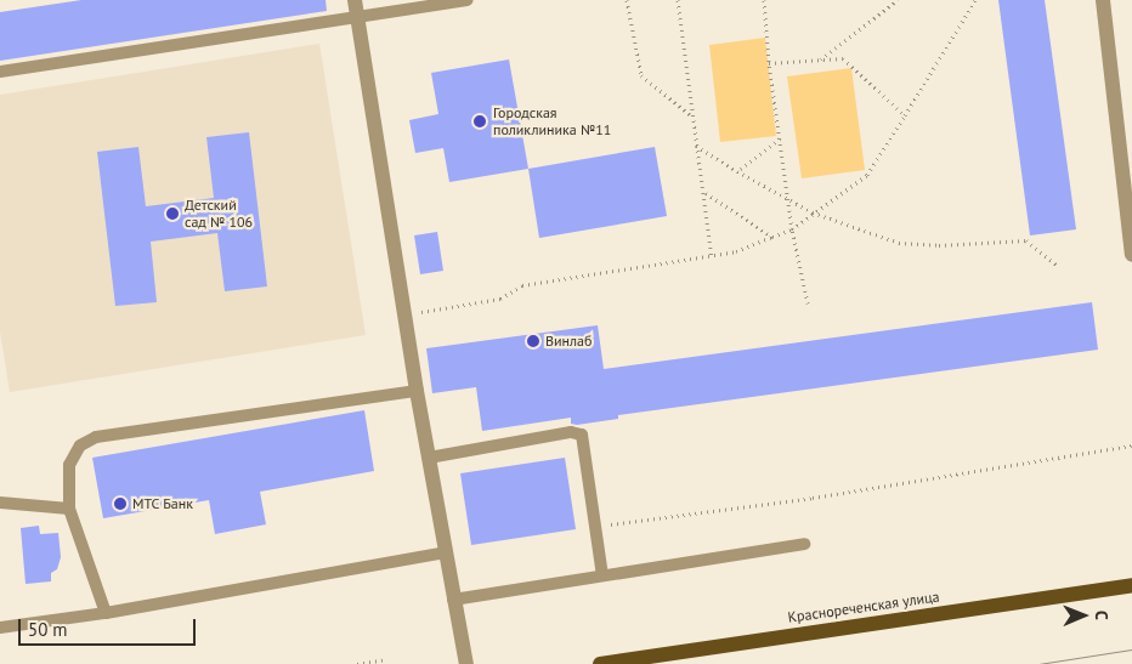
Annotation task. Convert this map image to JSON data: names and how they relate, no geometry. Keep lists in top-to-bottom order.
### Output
{
  "streets": {
    "main road": ["Краснореченская улица"]
  },
  "places": [
    "Городская поликлиника №11",
    "Детский сад № 106",
    "Винлаб",
    "МТС Банк"
  ],
  "scale_bar": "50 m",
  "north": "right"
}
